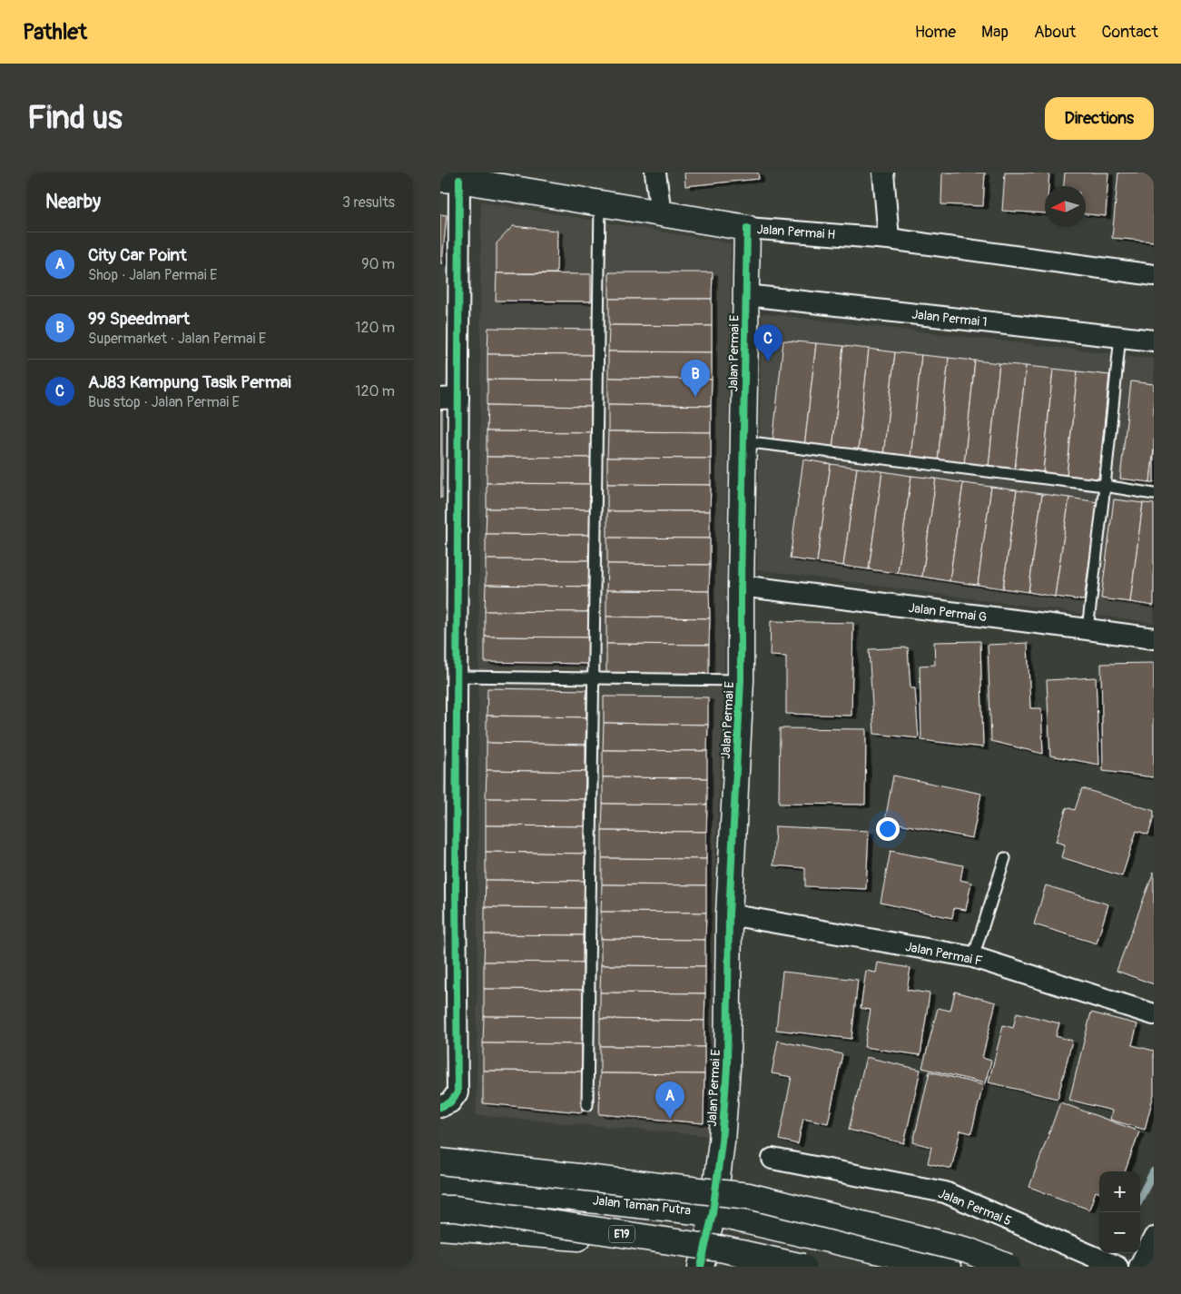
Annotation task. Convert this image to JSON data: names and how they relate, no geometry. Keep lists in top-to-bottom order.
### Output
{
  "streets": {
    "main road": [
      "Jalan Permai H",
      "Jalan Permai E",
      "Jalan Taman Putra",
      "E19"
    ],
    "street": [
      "Jalan Permai 1",
      "Jalan Permai G",
      "Jalan Permai F",
      "Jalan Permai 5"
    ]
  },
  "crossings": [
    ["Jalan Permai H", "Jalan Permai E"],
    ["Jalan Permai 1", "Jalan Permai E"],
    ["Jalan Permai E", "Jalan Permai G"],
    ["Jalan Permai E", "Jalan Permai F"],
    ["Jalan Permai E", "Jalan Taman Putra"]
  ],
  "north": "left",
  "page": {
    "header": "Pathlet",
    "nav": [
      "Home",
      "Map",
      "About",
      "Contact"
    ],
    "buttons": "Directions",
    "title": "Find us",
    "heading": ["Nearby", "3 results"],
    "list": [
      {
        "mark": "A",
        "name": "City Car Point",
        "note": "Shop · Jalan Permai E",
        "value": "90 m"
      },
      {
        "mark": "B",
        "name": "99 Speedmart",
        "note": "Supermarket · Jalan Permai E",
        "value": "120 m"
      },
      {
        "mark": "C",
        "name": "AJ83 Kampung Tasik Permai",
        "note": "Bus stop · Jalan Permai E",
        "value": "120 m"
      }
    ],
    "pins": ["C", "B", "A"],
    "map_buttons": ["+", "−"]
  }
}
